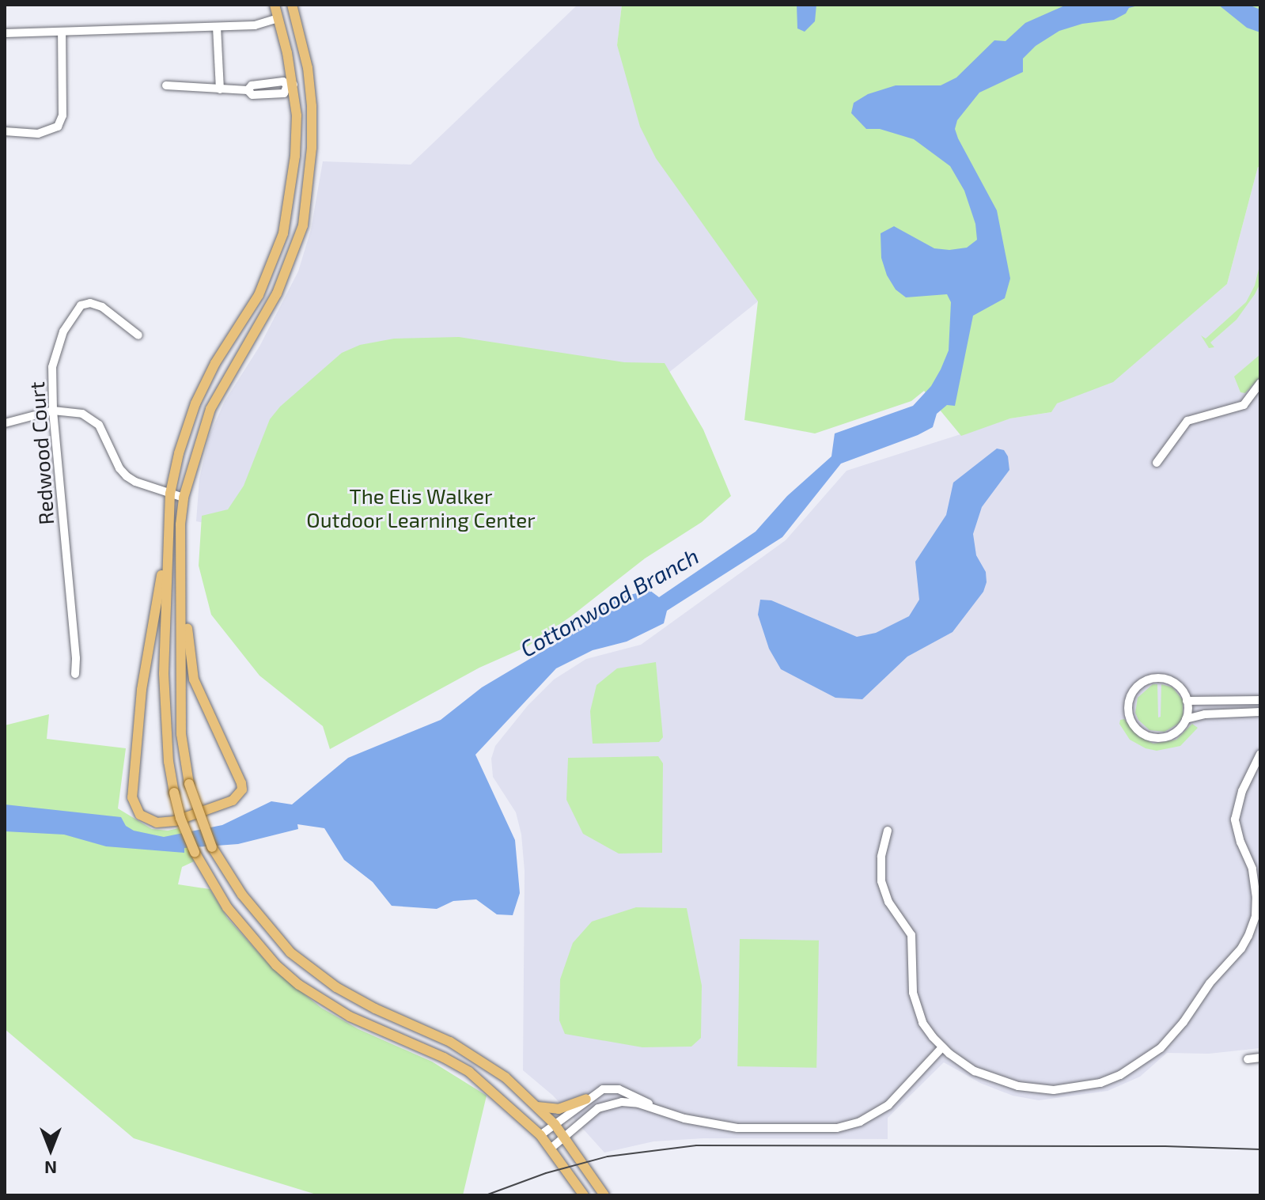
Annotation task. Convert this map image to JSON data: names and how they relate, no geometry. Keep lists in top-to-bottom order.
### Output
{
  "streets": {
    "street": ["Redwood Court"]
  },
  "water": ["Cottonwood Branch"],
  "parks": ["The Elis Walker Outdoor Learning Center"],
  "north": "bottom"
}
